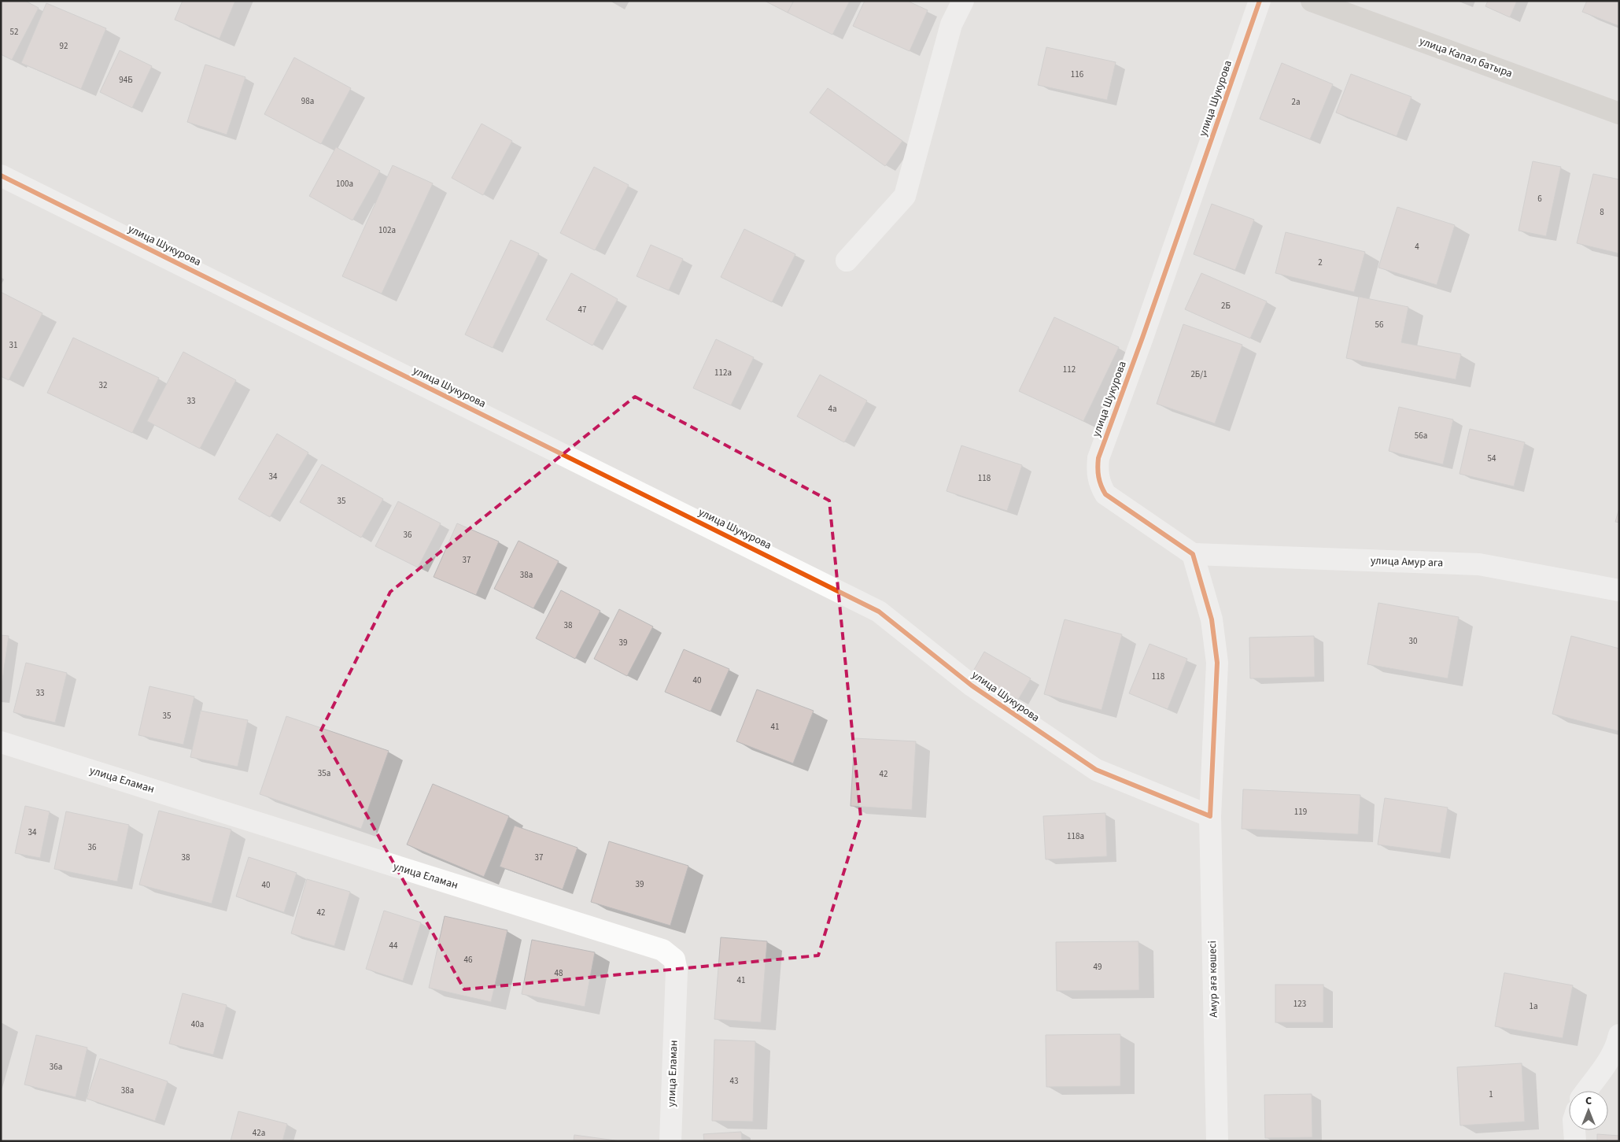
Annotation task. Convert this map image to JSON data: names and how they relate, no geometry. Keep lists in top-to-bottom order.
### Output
{
  "streets": {
    "main road": ["улица Капал батыра"],
    "street": [
      "улица Шукурова",
      "улица Амур ага",
      "улица Еламан",
      "Амур аға көшесі"
    ]
  },
  "crossings": [
    ["улица Шукурова", "улица Амур ага"],
    ["улица Шукурова", "Амур аға көшесі"]
  ],
  "house_numbers": [
    "52",
    "92",
    "116",
    "94Б",
    "98а",
    "2а",
    "100а",
    "6",
    "8",
    "102а",
    "4",
    "2",
    "2Б",
    "47",
    "56",
    "31",
    "112",
    "112а",
    "2Б/1",
    "32",
    "33",
    "4а",
    "56а",
    "54",
    "34",
    "118",
    "35",
    "36",
    "37",
    "38а",
    "38",
    "30",
    "39",
    "118",
    "40",
    "33",
    "35",
    "41",
    "35а",
    "42",
    "119",
    "34",
    "118а",
    "36",
    "38",
    "37",
    "39",
    "40",
    "42",
    "44",
    "46",
    "49",
    "48",
    "41",
    "123",
    "1а",
    "40а",
    "36а",
    "43",
    "38а",
    "1",
    "42а"
  ],
  "north": "top"
}
